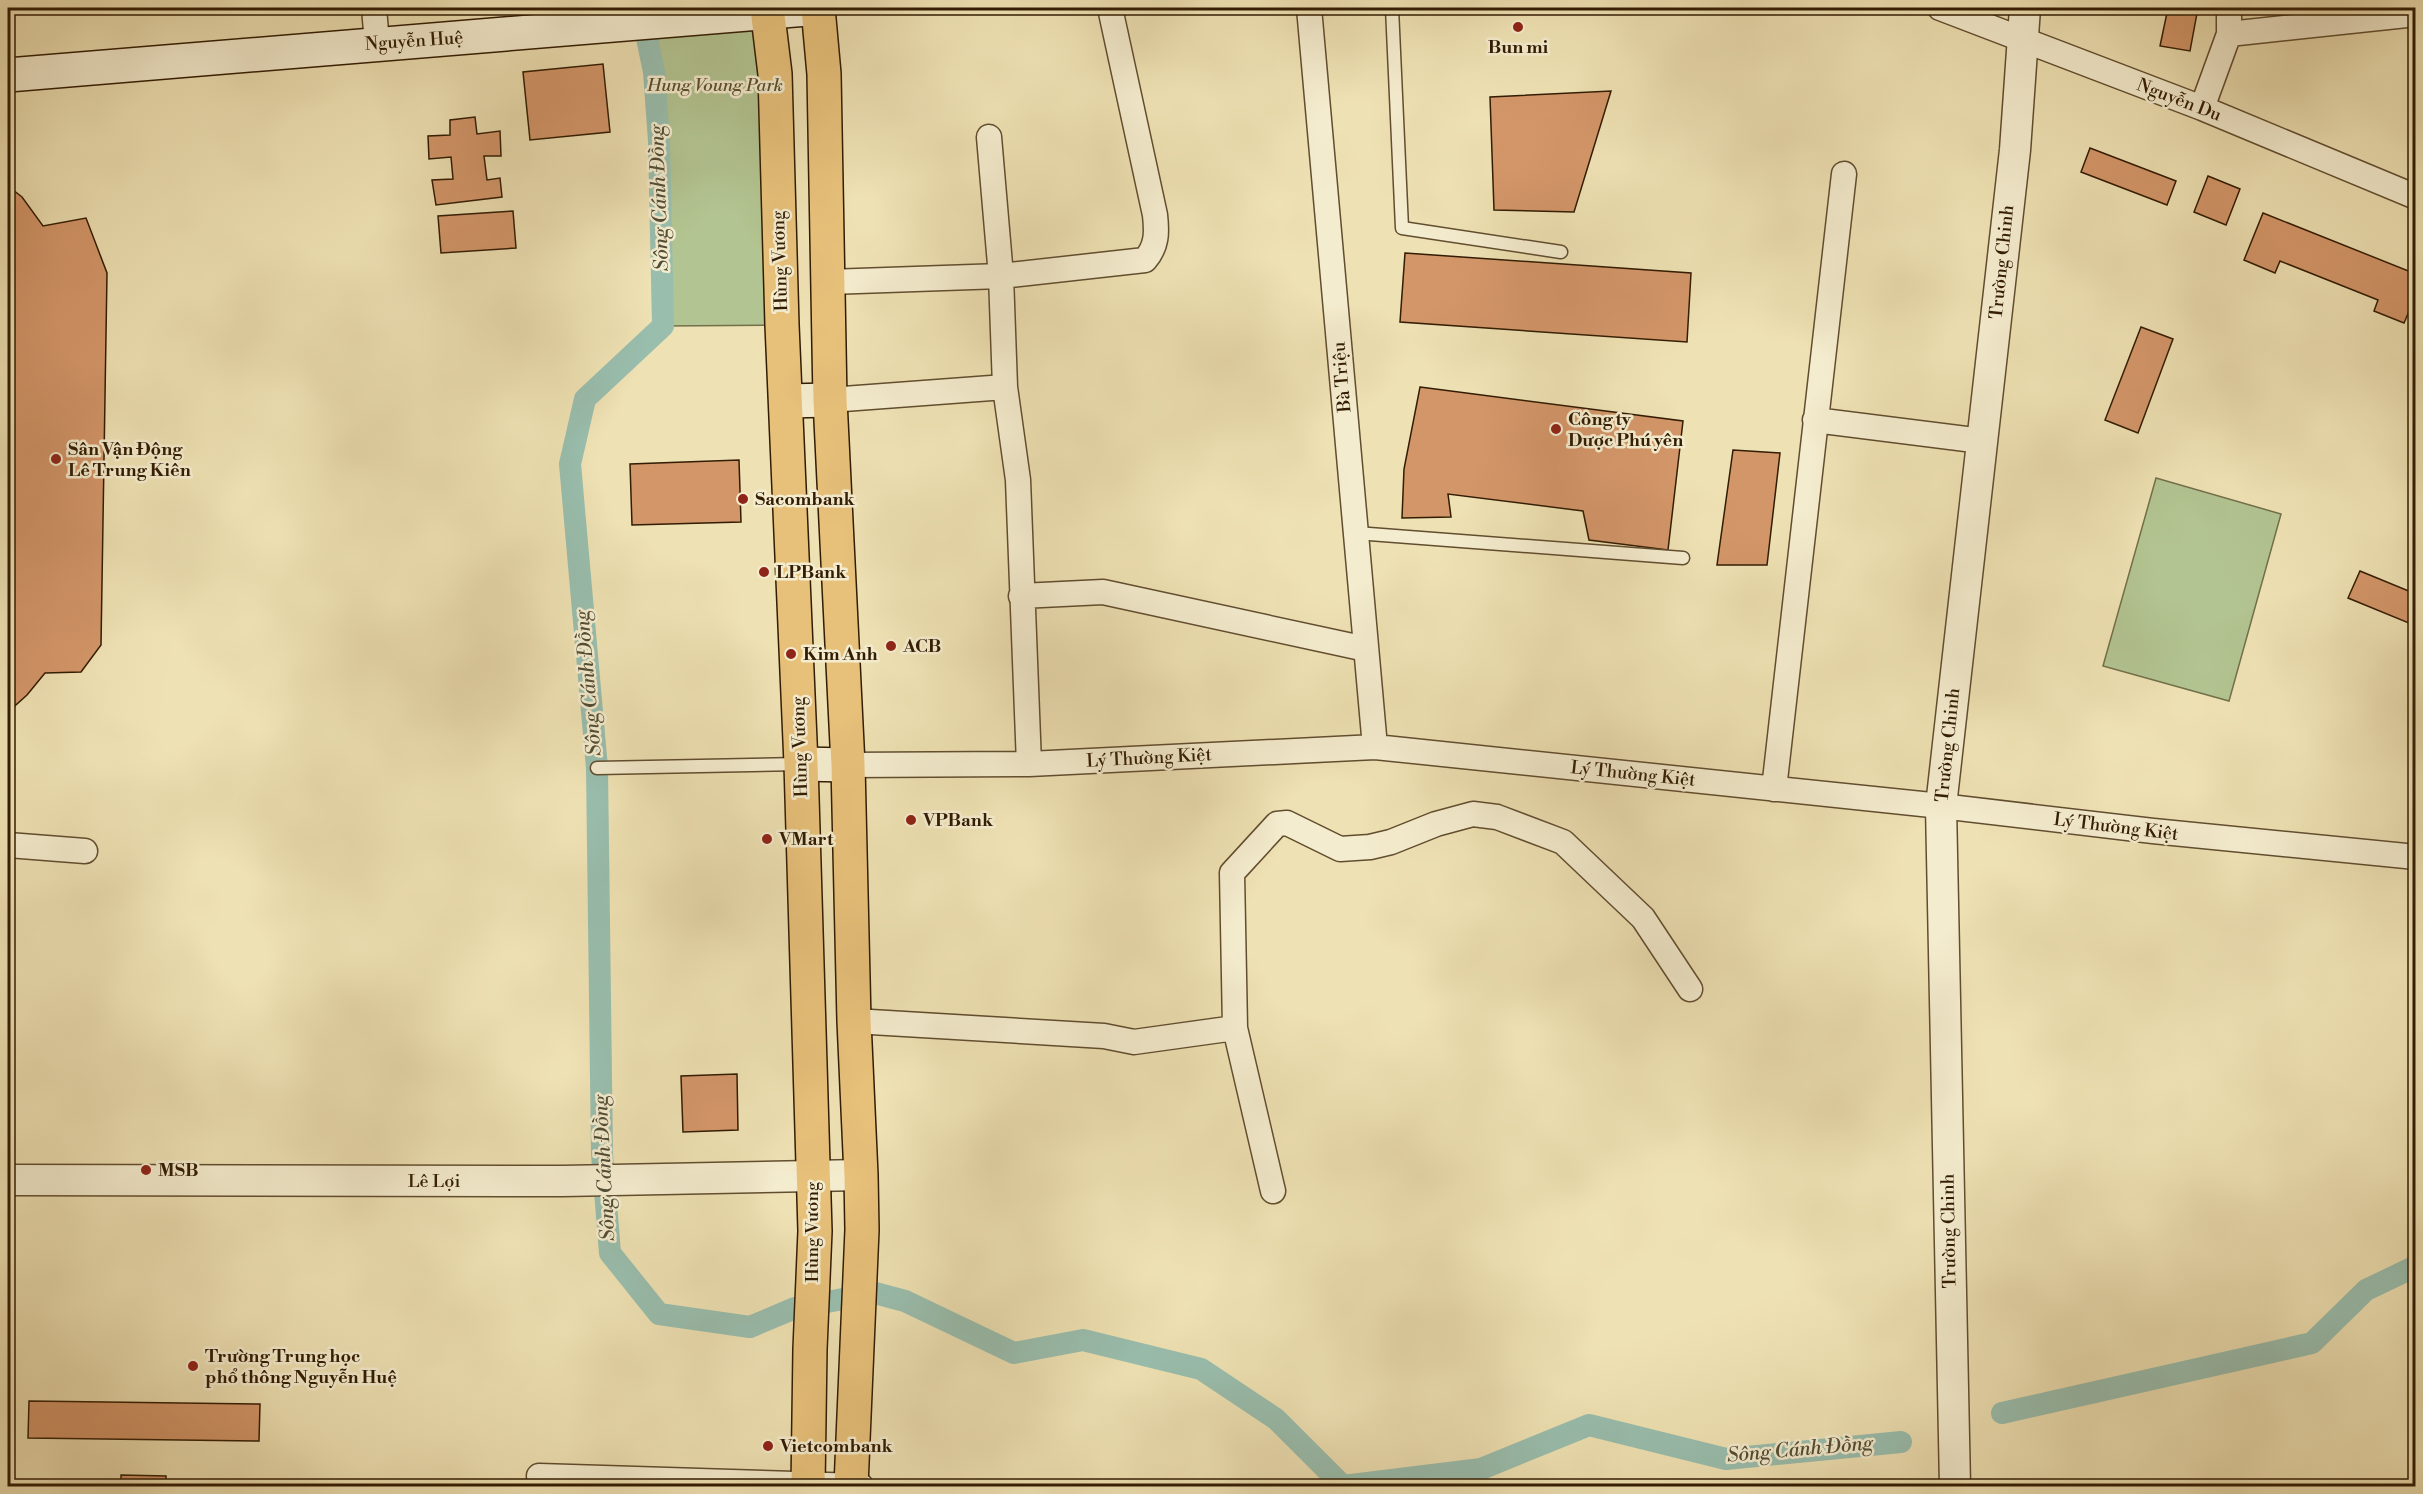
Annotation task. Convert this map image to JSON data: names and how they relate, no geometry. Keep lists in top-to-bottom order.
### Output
{
  "streets": {
    "main road": ["Nguyễn Huệ", "Hùng Vương"],
    "street": [
      "Nguyễn Du",
      "Trường Chinh",
      "Bà Triệu",
      "Lý Thường Kiệt",
      "Lê Lợi"
    ]
  },
  "crossings": [
    ["Nguyễn Huệ", "Hùng Vương"],
    ["Nguyễn Du", "Trường Chinh"],
    ["Hùng Vương", "Lê Lợi"],
    ["Trường Chinh", "Lý Thường Kiệt"],
    ["Bà Triệu", "Lý Thường Kiệt"]
  ],
  "water": ["Sông Cánh Đồng"],
  "parks": ["Hung Voung Park"],
  "places": [
    "Bun mi",
    "Công ty Dược Phú yên",
    "Sân Vận Động Lê Trung Kiên",
    "Sacombank",
    "LPBank",
    "ACB",
    "Kim Anh",
    "VPBank",
    "VMart",
    "MSB",
    "Trường Trung học phổ thông Nguyễn Huệ",
    "Vietcombank"
  ]
}
